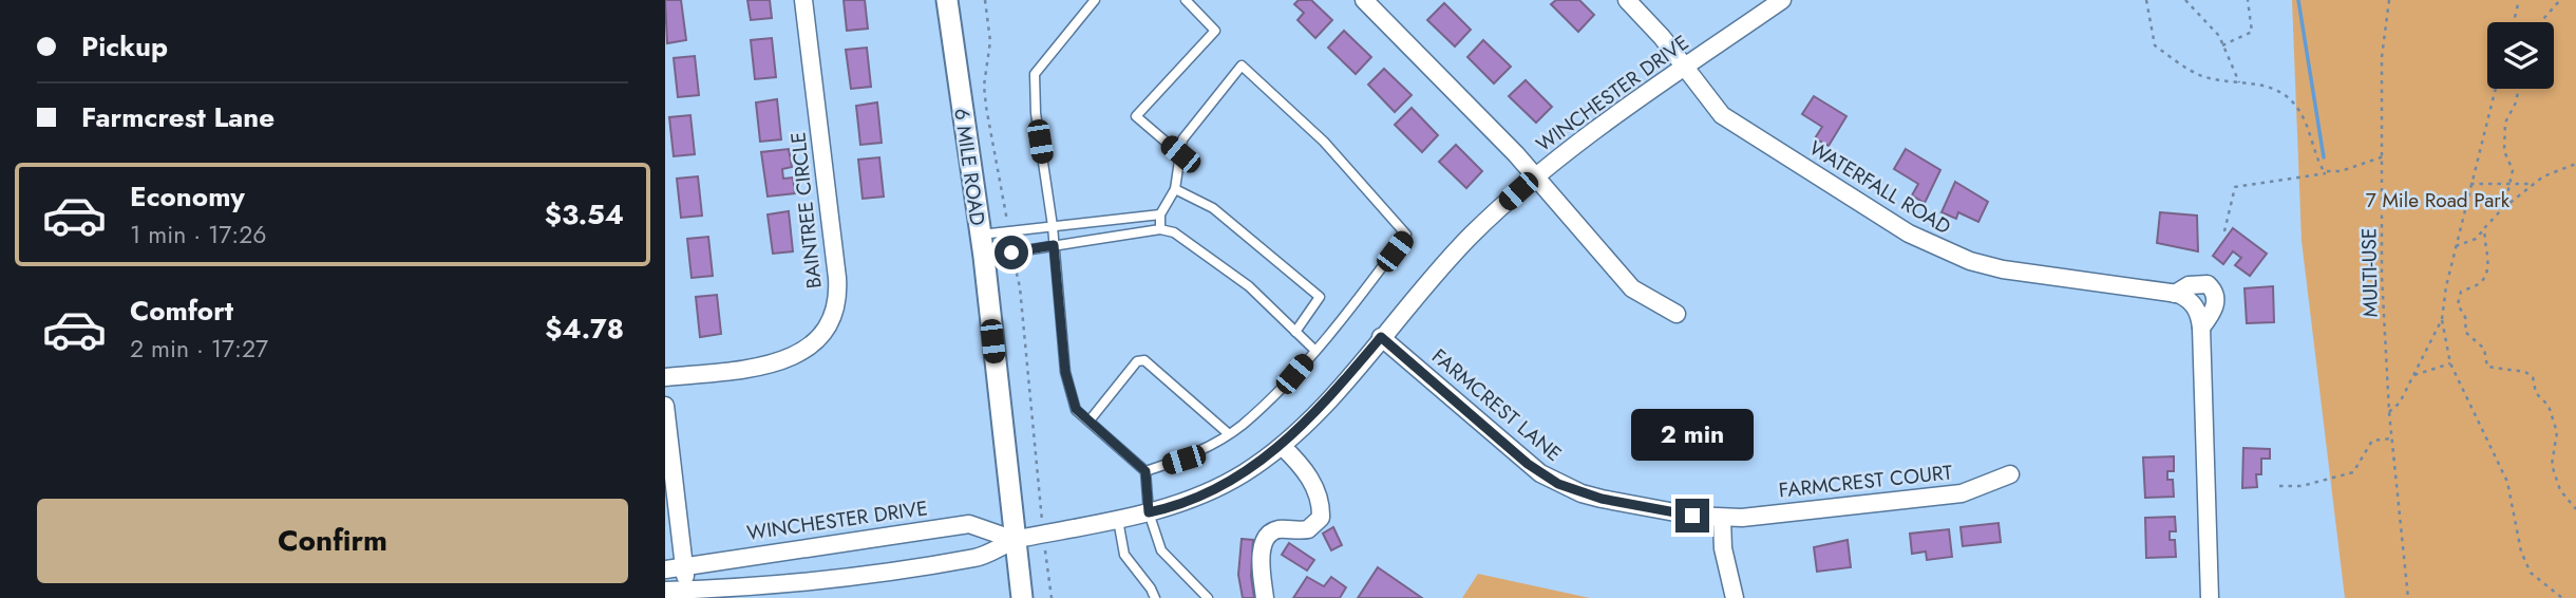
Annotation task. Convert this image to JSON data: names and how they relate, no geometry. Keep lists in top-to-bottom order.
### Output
{
  "streets": {
    "street": [
      "WINCHESTER DRIVE",
      "6 MILE ROAD",
      "WATERFALL ROAD",
      "BAINTREE CIRCLE",
      "FARMCREST LANE",
      "FARMCREST COURT"
    ],
    "path": ["MULTI-USE"]
  },
  "crossings": [
    ["WINCHESTER DRIVE", "6 MILE ROAD"],
    ["WINCHESTER DRIVE", "WATERFALL ROAD"],
    ["WINCHESTER DRIVE", "FARMCREST LANE"],
    ["FARMCREST LANE", "FARMCREST COURT"]
  ],
  "parks": ["7 Mile Road Park"],
  "page": {
    "banner": ["Pickup", "Farmcrest Lane"],
    "list": [
      {
        "name": "Economy",
        "note": "1 min · 17:26",
        "value": "$3.54"
      },
      {
        "name": "Comfort",
        "note": "2 min · 17:27",
        "value": "$4.78"
      }
    ],
    "bubble": "2 min",
    "buttons": "Confirm"
  }
}
